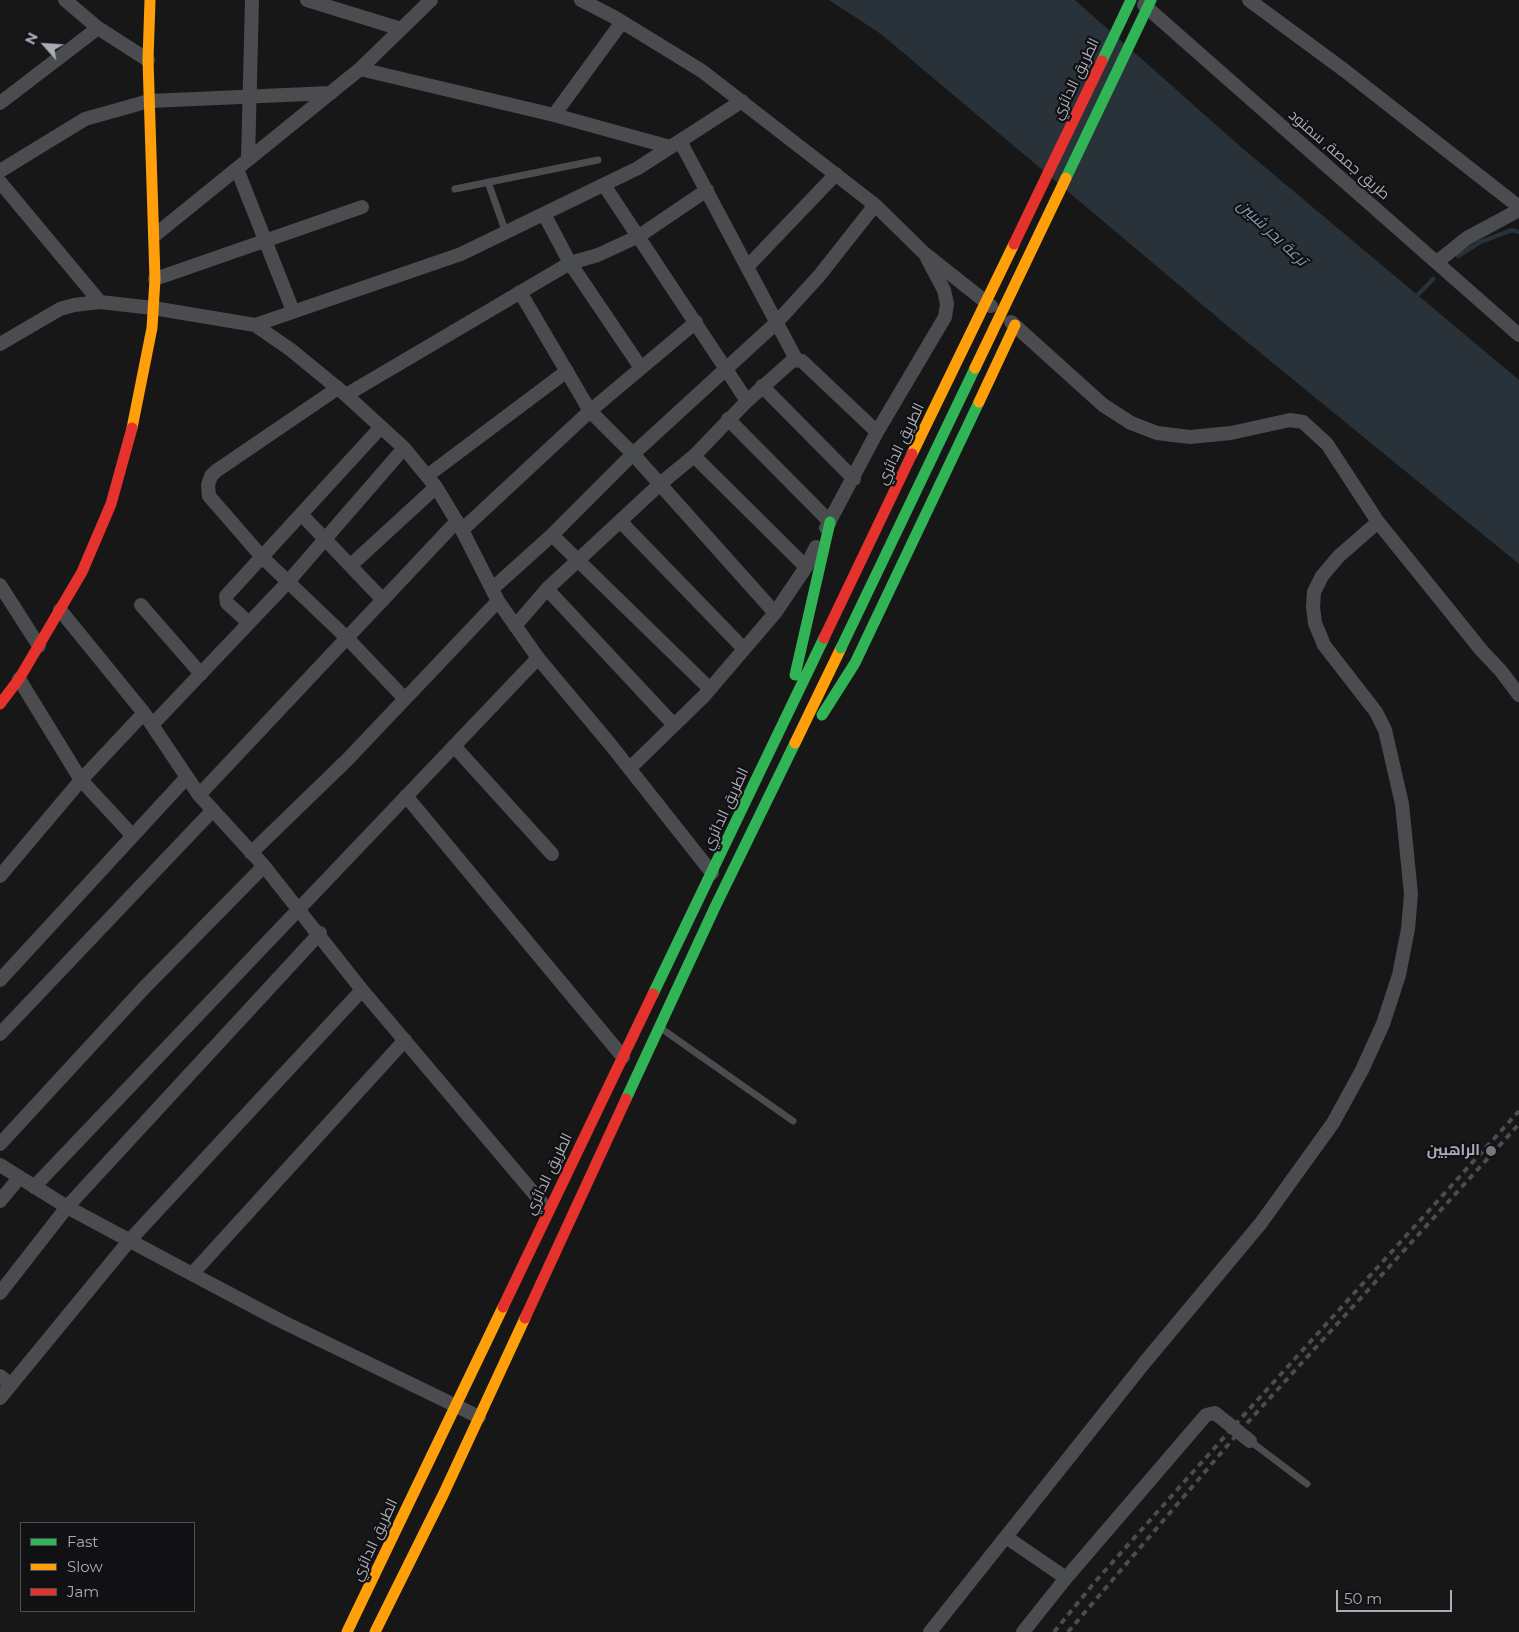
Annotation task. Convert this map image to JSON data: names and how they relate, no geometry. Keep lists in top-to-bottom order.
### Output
{
  "streets": {
    "main road": ["الطريق الدائري"],
    "street": ["طريق جمصة, سمنود"]
  },
  "water": ["ترعة بحر شبين"],
  "places": ["الراهبين"],
  "legend": ["Fast", "Slow", "Jam"],
  "scale_bar": "50 m",
  "north": "top left"
}
